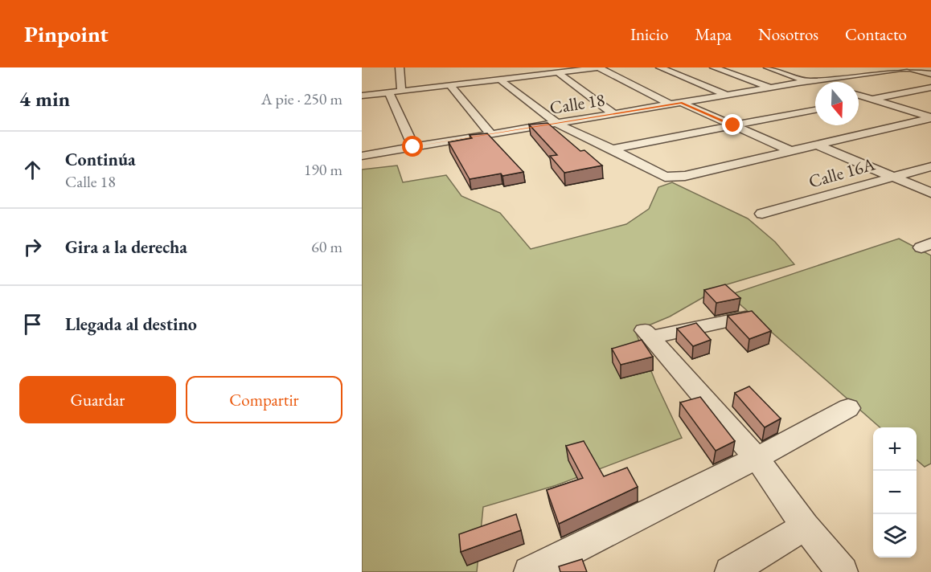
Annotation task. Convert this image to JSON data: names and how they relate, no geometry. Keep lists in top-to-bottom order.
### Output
{
  "streets": {
    "street": ["Calle 18", "Calle 16A"]
  },
  "north": "bottom",
  "page": {
    "header": "Pinpoint",
    "nav": [
      "Inicio",
      "Mapa",
      "Nosotros",
      "Contacto"
    ],
    "heading": ["4 min", "A pie · 250 m"],
    "list": [
      ["Continúa", "Calle 18", "190 m"],
      ["Gira a la derecha", "60 m"],
      "Llegada al destino"
    ],
    "buttons": ["Guardar", "Compartir"],
    "map_buttons": ["+", "−"]
  }
}
